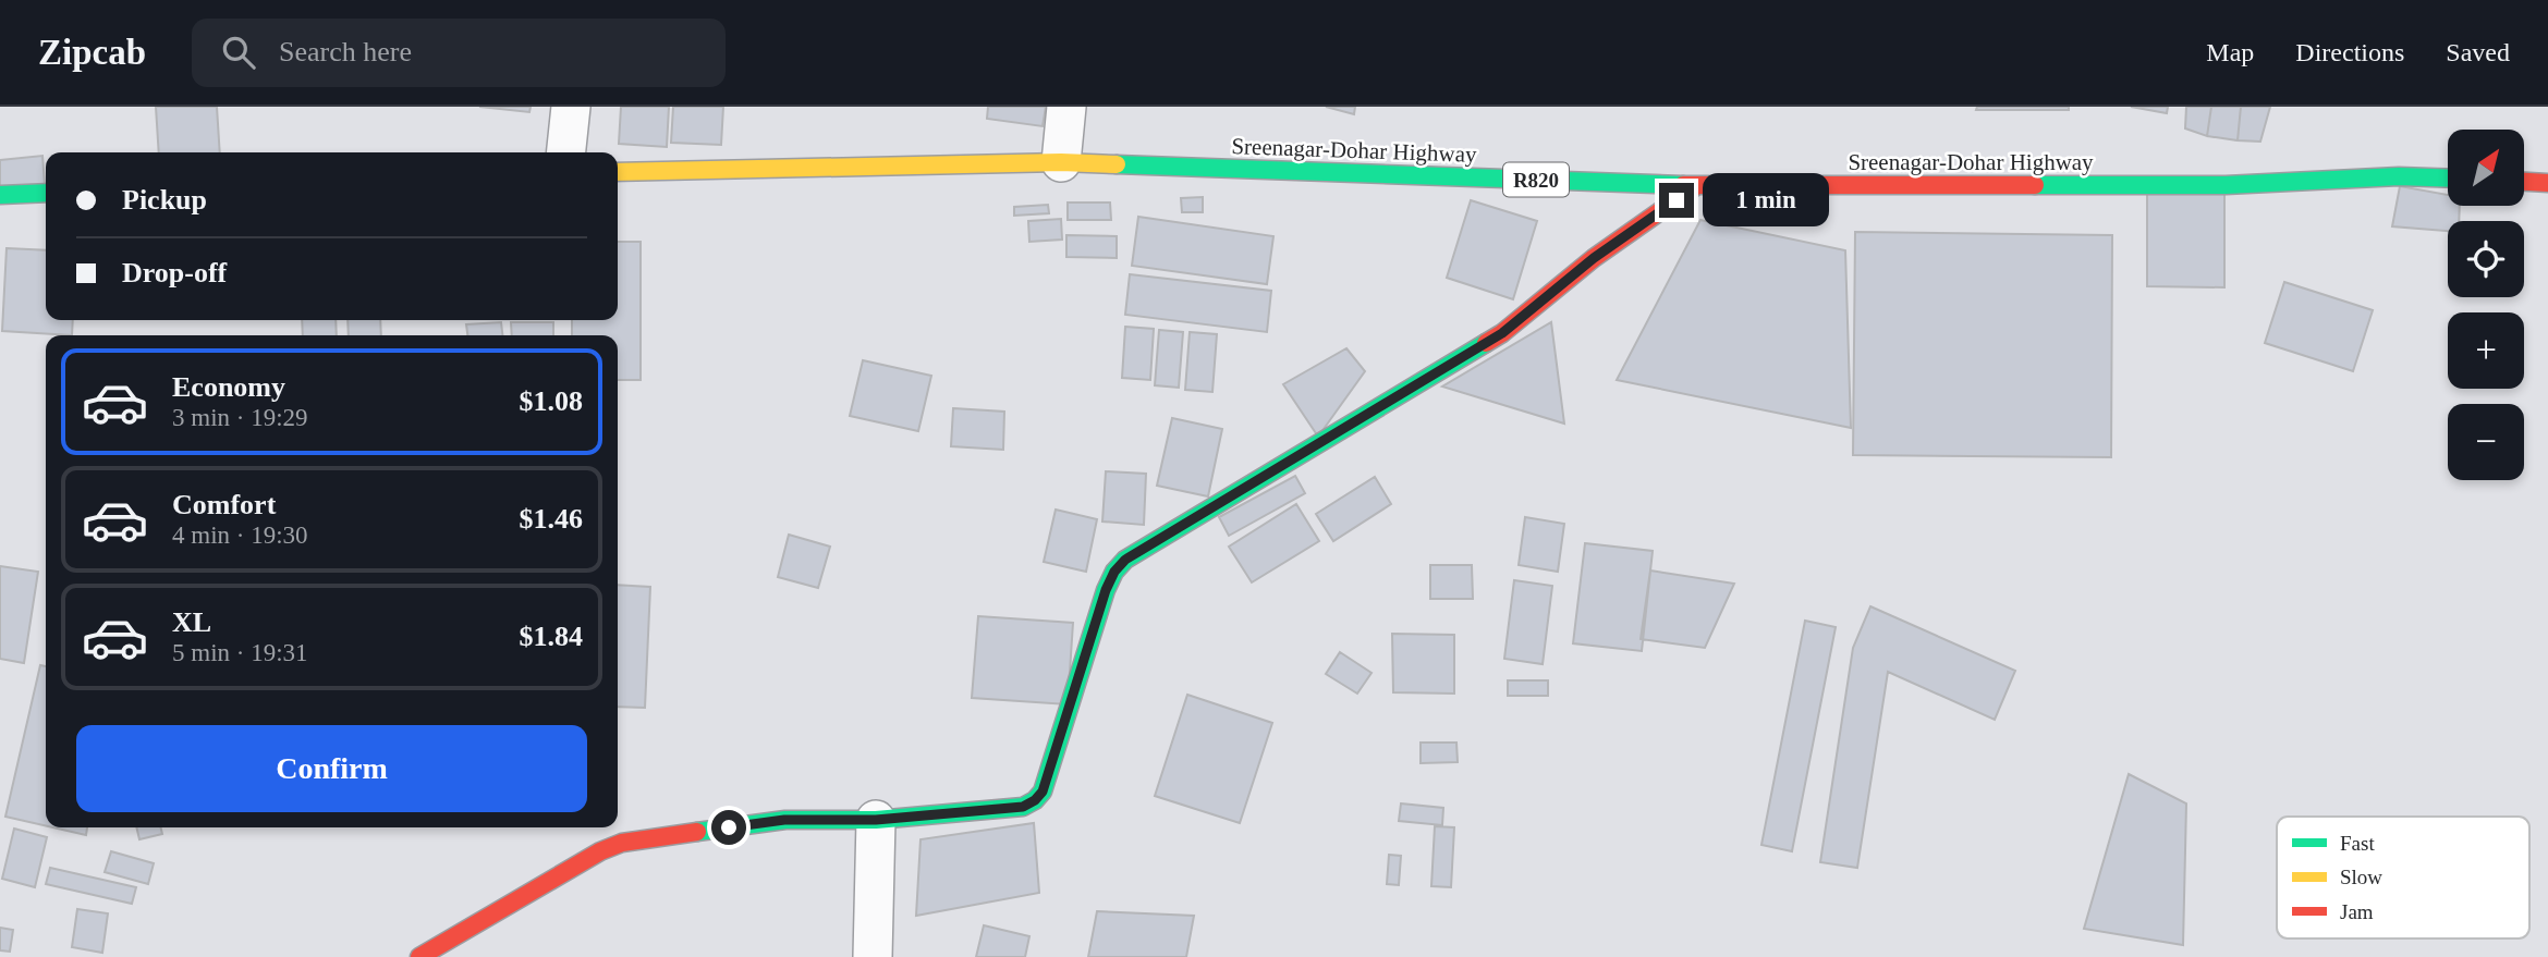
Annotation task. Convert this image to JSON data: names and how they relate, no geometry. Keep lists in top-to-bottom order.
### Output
{
  "streets": {
    "main road": ["Sreenagar-Dohar Highway", "R820"]
  },
  "legend": ["Fast", "Slow", "Jam"],
  "north": "top right",
  "page": {
    "header": "Zipcab",
    "search": "Search here",
    "nav": ["Map", "Directions", "Saved"],
    "map_buttons": ["+", "−"],
    "banner": ["Pickup", "Drop-off"],
    "bubble": "1 min",
    "list": [
      {
        "name": "Economy",
        "note": "3 min · 19:29",
        "value": "$1.08"
      },
      {
        "name": "Comfort",
        "note": "4 min · 19:30",
        "value": "$1.46"
      },
      {
        "name": "XL",
        "note": "5 min · 19:31",
        "value": "$1.84"
      }
    ],
    "buttons": "Confirm"
  }
}
